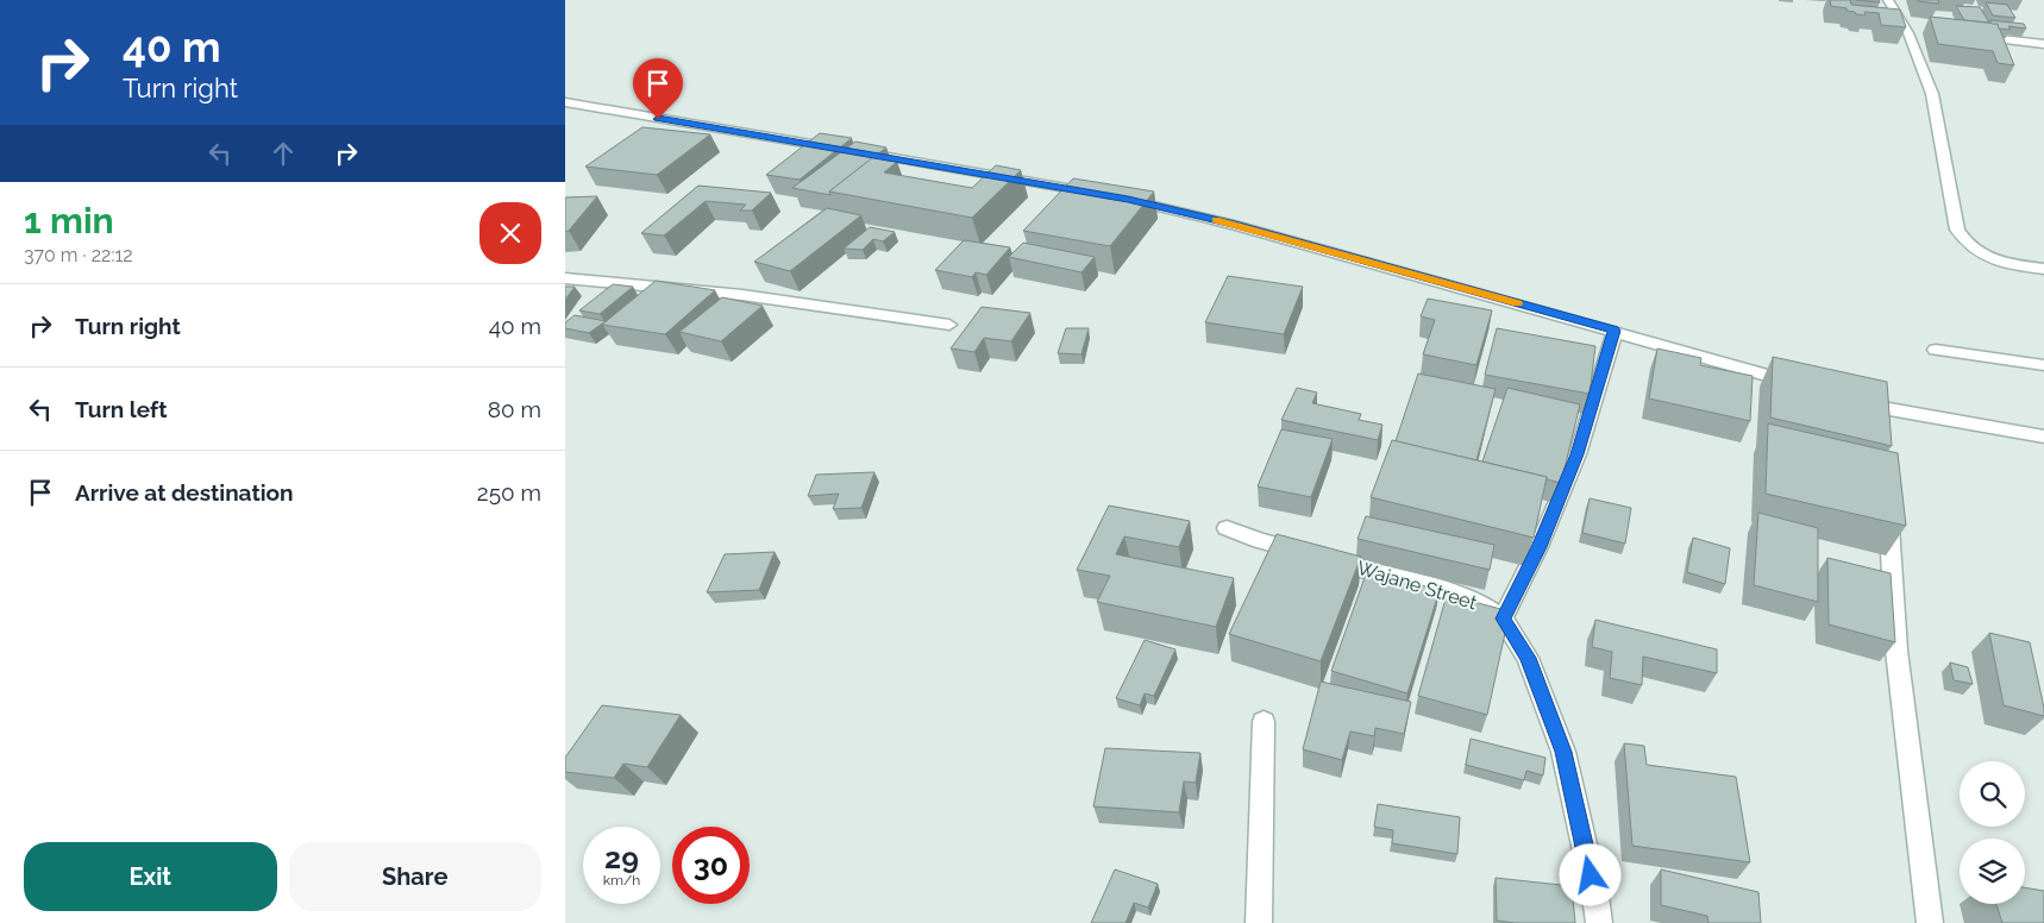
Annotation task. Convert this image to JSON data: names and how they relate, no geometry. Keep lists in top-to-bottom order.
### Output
{
  "streets": {
    "street": ["Wajane Street"]
  },
  "page": {
    "turn": ["40 m", "Turn right"],
    "heading": ["1 min", "370 m · 22:12"],
    "list": [
      {
        "name": "Turn right",
        "value": "40 m"
      },
      {
        "name": "Turn left",
        "value": "80 m"
      },
      {
        "name": "Arrive at destination",
        "value": "250 m"
      }
    ],
    "speed": "29 km/h",
    "limit": "30",
    "buttons": ["Exit", "Share"]
  }
}
